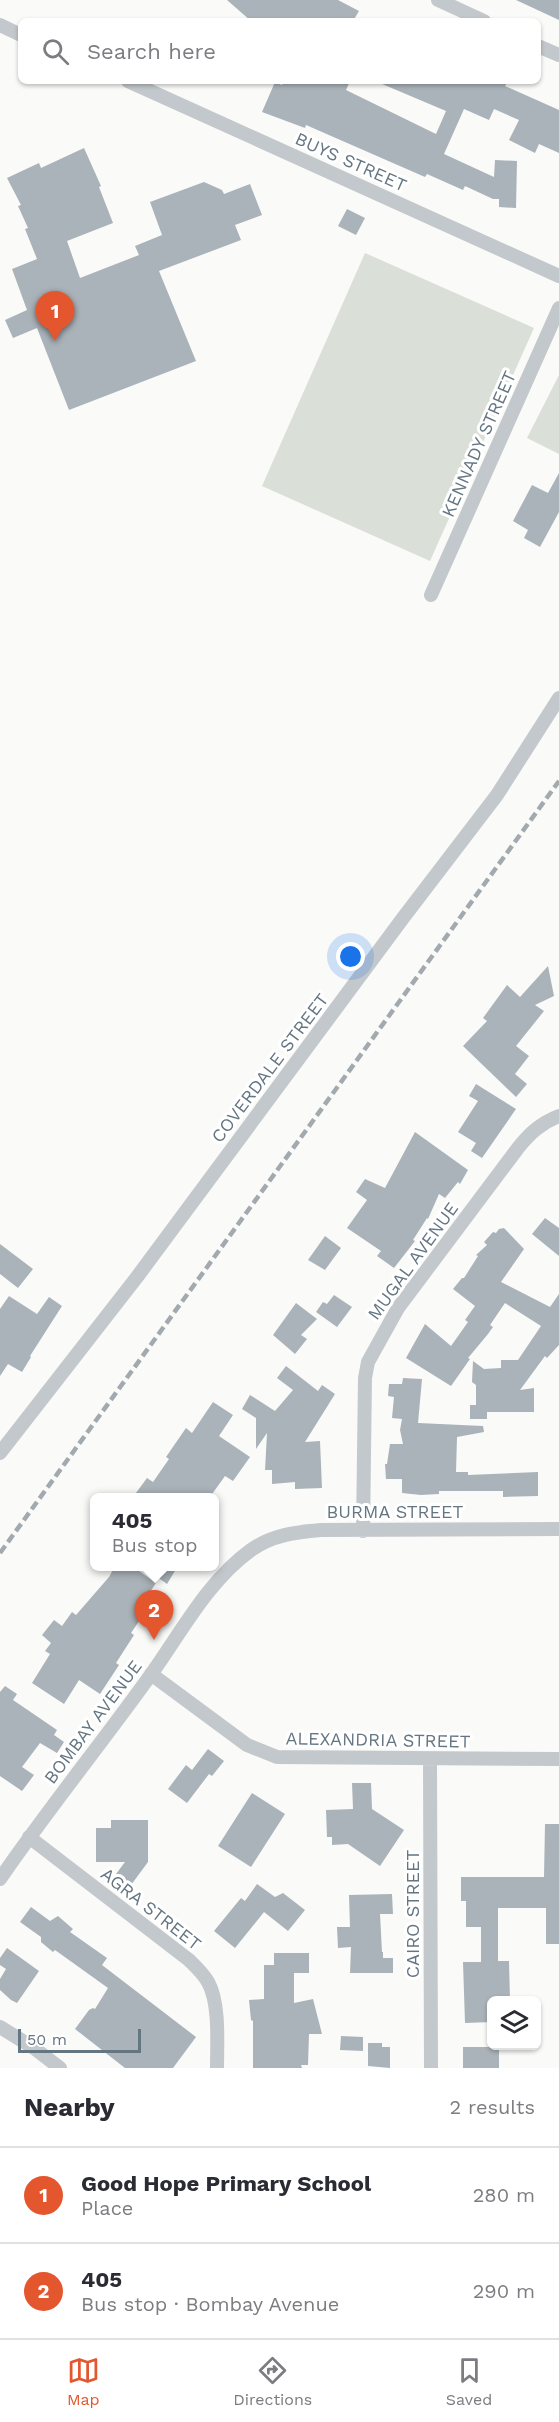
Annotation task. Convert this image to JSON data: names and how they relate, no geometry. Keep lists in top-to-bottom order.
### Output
{
  "streets": {
    "street": [
      "BUYS STREET",
      "KENNADY STREET",
      "COVERDALE STREET",
      "MUGAL AVENUE",
      "BURMA STREET",
      "BOMBAY AVENUE",
      "ALEXANDRIA STREET",
      "AGRA STREET",
      "CAIRO STREET"
    ]
  },
  "crossings": [
    ["MUGAL AVENUE", "BURMA STREET"],
    ["BURMA STREET", "BOMBAY AVENUE"],
    ["BOMBAY AVENUE", "ALEXANDRIA STREET"],
    ["BOMBAY AVENUE", "AGRA STREET"],
    ["ALEXANDRIA STREET", "CAIRO STREET"]
  ],
  "scale_bar": "50 m",
  "page": {
    "search": "Search here",
    "pins": ["1", "2"],
    "popup": ["405", "Bus stop"],
    "scale": "50 m",
    "heading": ["Nearby", "2 results"],
    "list": [
      {
        "mark": "1",
        "name": "Good Hope Primary School",
        "note": "Place",
        "value": "280 m"
      },
      {
        "mark": "2",
        "name": "405",
        "note": "Bus stop · Bombay Avenue",
        "value": "290 m"
      }
    ],
    "nav": ["Map", "Directions", "Saved"]
  }
}
